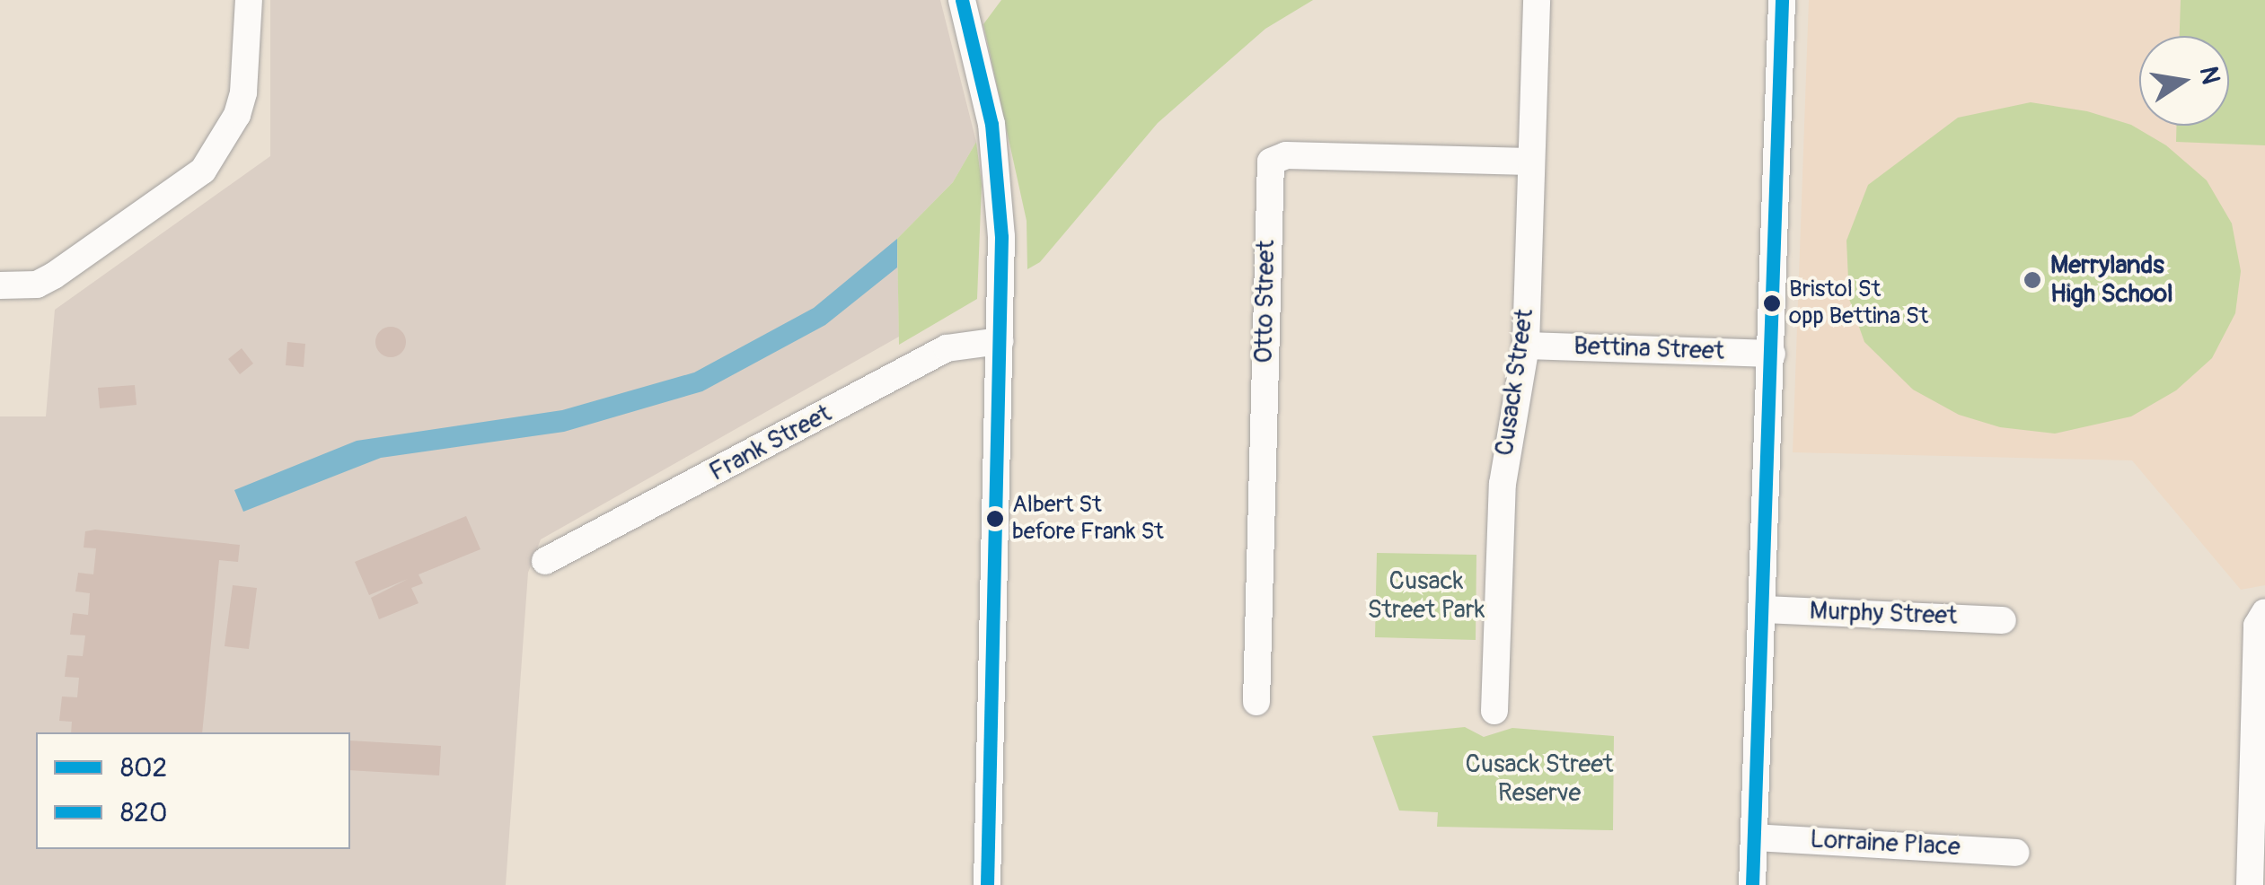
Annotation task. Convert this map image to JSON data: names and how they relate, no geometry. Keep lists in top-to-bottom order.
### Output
{
  "streets": {
    "street": [
      "Otto Street",
      "Bettina Street",
      "Cusack Street",
      "Frank Street",
      "Murphy Street",
      "Lorraine Place"
    ]
  },
  "crossings": [
    ["Otto Street", "Cusack Street"],
    ["Bettina Street", "Cusack Street"]
  ],
  "parks": ["Cusack Street Park", "Cusack Street Reserve"],
  "places": ["Merrylands High School", "Bristol St opp Bettina St", "Albert St before Frank St"],
  "lines": ["transit line 802", "transit line 820"],
  "legend": ["802", "820"],
  "north": "right"
}
